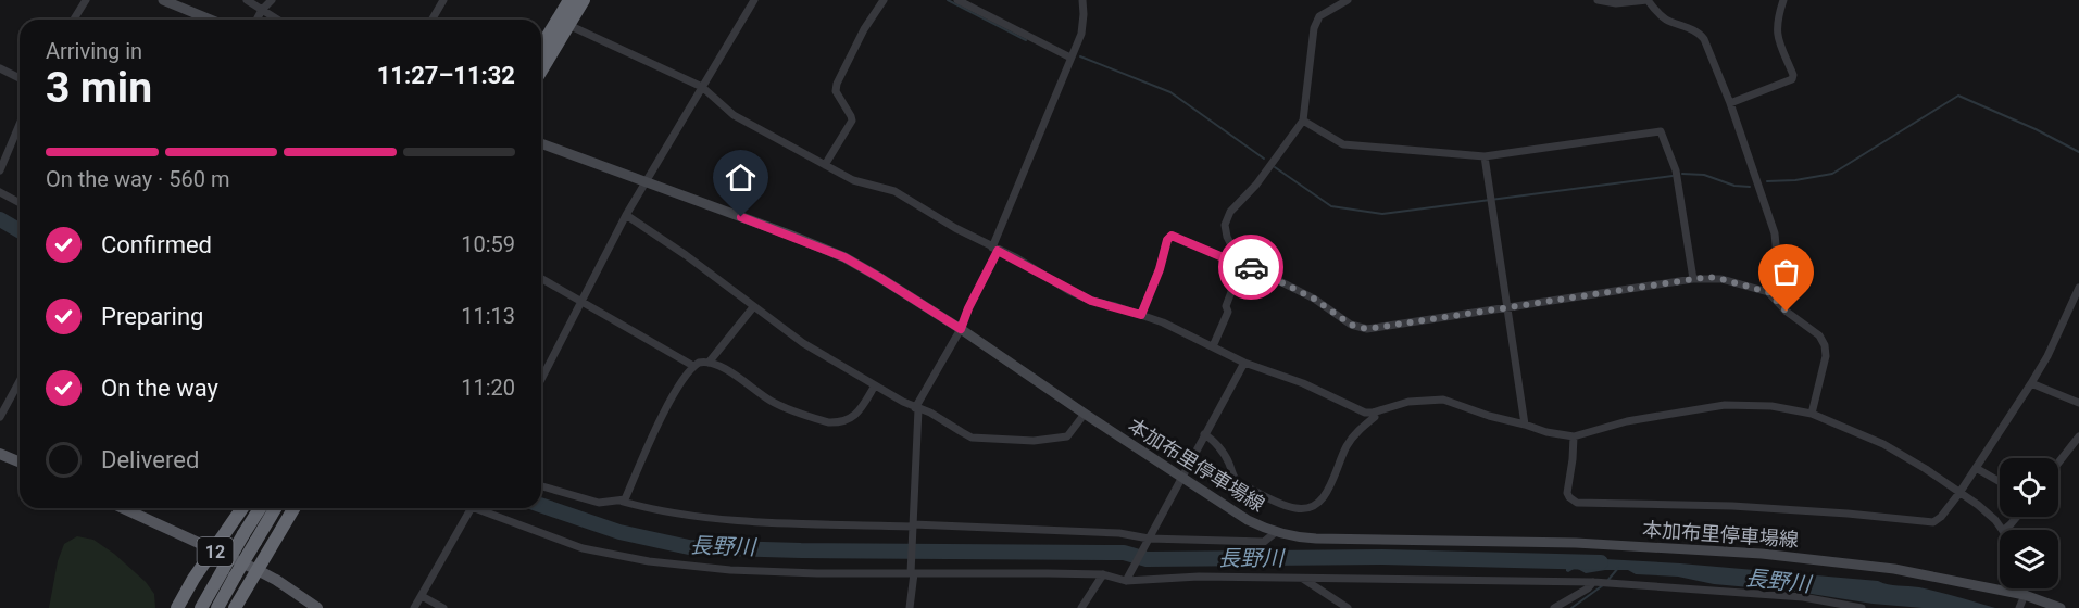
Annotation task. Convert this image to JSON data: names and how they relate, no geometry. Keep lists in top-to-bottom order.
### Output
{
  "streets": {
    "main road": ["本加布里停車場線", "12"]
  },
  "water": ["長野川"],
  "page": {
    "heading": ["3 min", "Arriving in", "11:27–11:32"],
    "bar": "On the way · 560 m",
    "list": [
      ["Confirmed", "10:59"],
      ["Preparing", "11:13"],
      ["On the way", "11:20"],
      "Delivered"
    ]
  }
}
